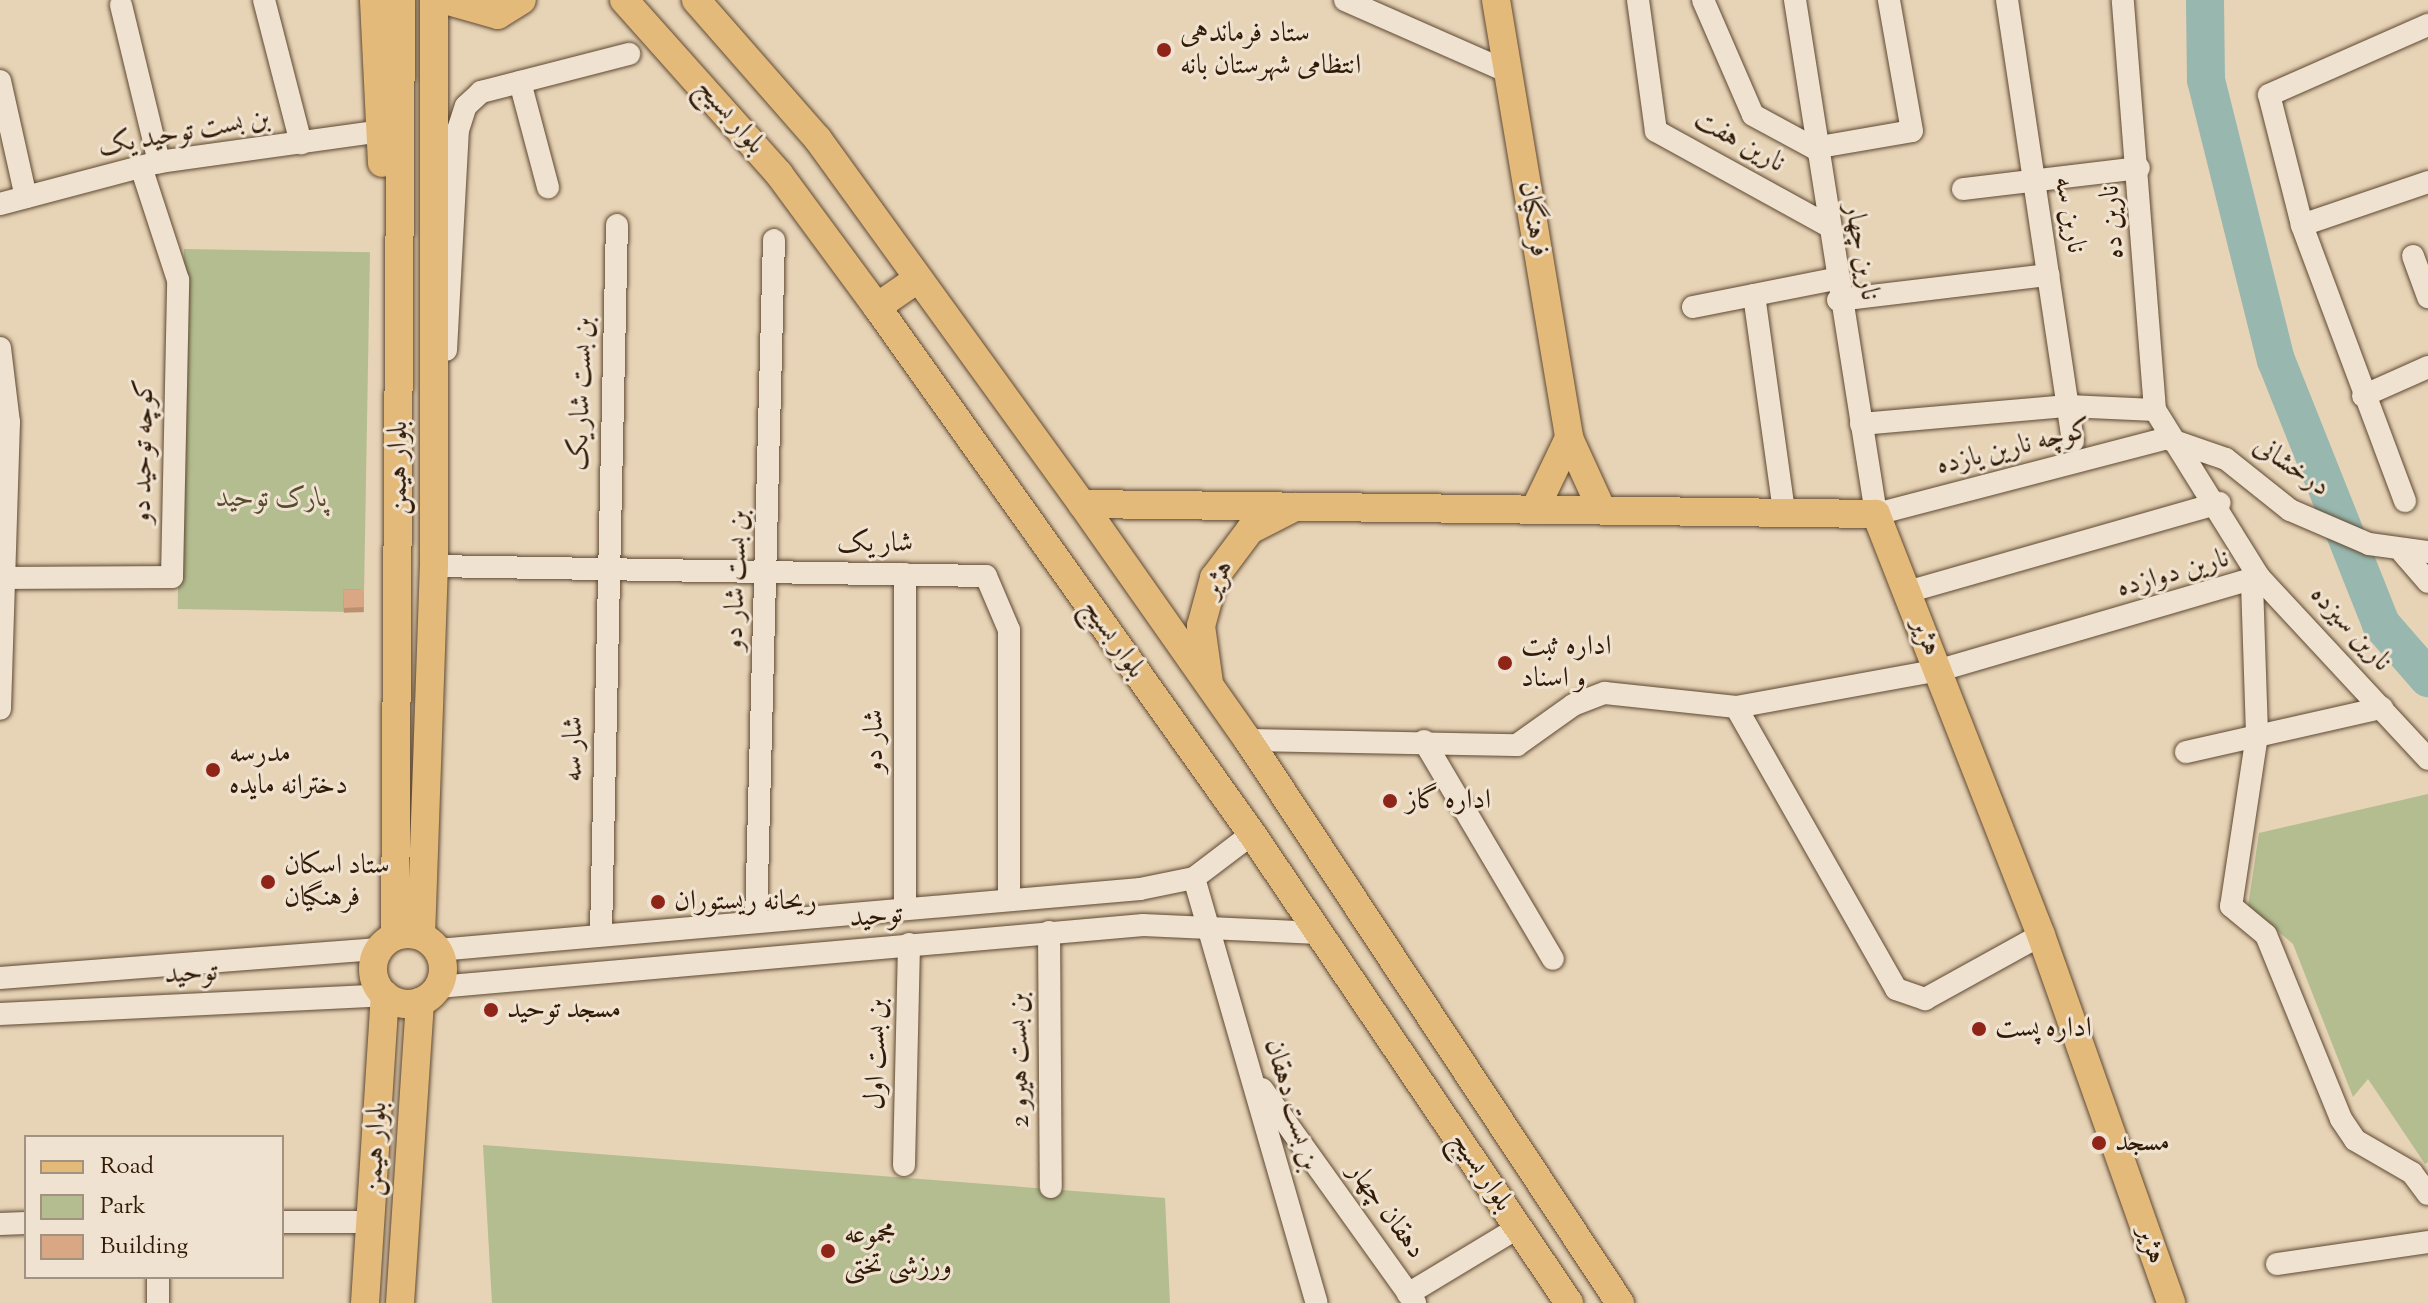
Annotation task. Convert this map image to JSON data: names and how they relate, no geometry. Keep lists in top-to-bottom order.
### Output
{
  "streets": {
    "main road": [
      "بلوار بسیج",
      "فرهنگیان",
      "بلوار هیمن",
      "هژیر"
    ],
    "street": [
      "بن بست توحید یک",
      "نارین هفت",
      "نارین سه",
      "نارین ده",
      "نارین چهار",
      "بن بست شار یک",
      "کوچه نارین یازده",
      "کوچه توحید دو",
      "درخشانی",
      "شار یک",
      "نارین دوازده",
      "بن بست شار دو",
      "نارین سیزده",
      "شار دو",
      "شار سه",
      "توحید",
      "بن بست اول",
      "بن بست هیرو 2",
      "بن بست دهقان",
      "دهقان چهار"
    ]
  },
  "crossings": [
    ["بلوار بسیج", "نارین دوازده"],
    ["بلوار بسیج", "هژیر"],
    ["بلوار بسیج", "توحید"],
    ["بن بست توحید یک", "کوچه توحید دو"],
    ["نارین هفت", "نارین چهار"],
    ["فرهنگیان", "هژیر"],
    ["نارین ده", "کوچه نارین یازده"],
    ["نارین ده", "درخشانی"],
    ["نارین ده", "نارین دوازده"],
    ["نارین چهار", "کوچه نارین یازده"],
    ["نارین چهار", "هژیر"],
    ["بن بست شار یک", "شار یک"],
    ["بن بست شار یک", "شار سه"],
    ["کوچه نارین یازده", "درخشانی"],
    ["کوچه نارین یازده", "نارین دوازده"],
    ["کوچه نارین یازده", "هژیر"],
    ["درخشانی", "نارین دوازده"],
    ["بلوار هیمن", "شار یک"],
    ["بلوار هیمن", "توحید"],
    ["شار یک", "بن بست شار دو"],
    ["شار یک", "شار دو"],
    ["شار یک", "شار سه"],
    ["شار یک", "توحید"],
    ["نارین دوازده", "هژیر"],
    ["نارین دوازده", "نارین سیزده"],
    ["بن بست شار دو", "توحید"],
    ["شار دو", "توحید"],
    ["شار سه", "توحید"],
    ["توحید", "بن بست اول"],
    ["توحید", "بن بست هیرو 2"],
    ["توحید", "بن بست دهقان"],
    ["بن بست دهقان", "دهقان چهار"]
  ],
  "parks": ["پارک توحید"],
  "places": [
    "ستاد فرماندهی انتظامی شهرستان بانه",
    "اداره ثبت و اسناد",
    "مدرسه دخترانه مایده",
    "اداره گاز",
    "ستاد اسکان فرهنگیان",
    "ریحانە ریستوران",
    "مسجد توحید",
    "اداره پست",
    "مسجد",
    "مجموعه ورزشی تختی"
  ],
  "legend": ["Road", "Park", "Building"]
}
